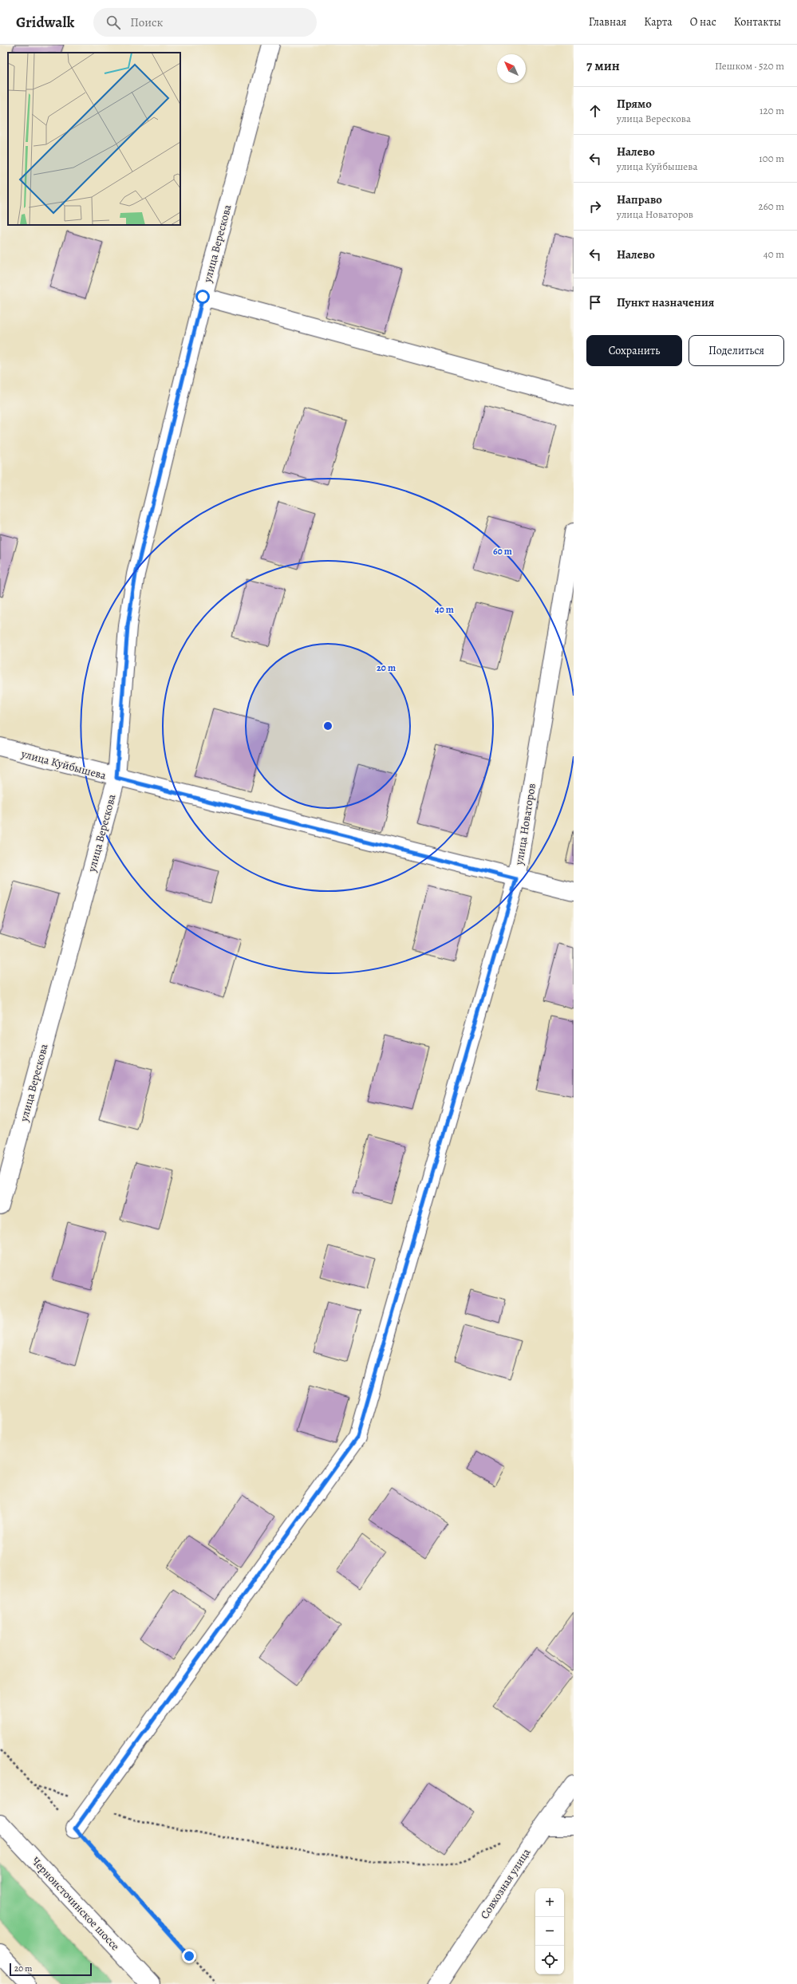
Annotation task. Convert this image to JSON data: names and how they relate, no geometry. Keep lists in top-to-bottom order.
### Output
{
  "streets": {
    "street": [
      "улица Верескова",
      "улица Куйбышева",
      "улица Новаторов",
      "Совхозная улица",
      "Черноисточинское шоссе"
    ]
  },
  "crossings": [
    ["улица Верескова", "улица Куйбышева"],
    ["улица Куйбышева", "улица Новаторов"]
  ],
  "scale_bar": "20 m",
  "north": "top left",
  "page": {
    "header": "Gridwalk",
    "search": "Поиск",
    "nav": [
      "Главная",
      "Карта",
      "О нас",
      "Контакты"
    ],
    "heading": ["7 мин", "Пешком · 520 m"],
    "list": [
      ["Прямо", "улица Верескова", "120 m"],
      ["Налево", "улица Куйбышева", "100 m"],
      ["Направо", "улица Новаторов", "260 m"],
      ["Налево", "40 m"],
      "Пункт назначения"
    ],
    "buttons": ["Сохранить", "Поделиться"],
    "map_buttons": ["+", "−"],
    "scale": "20 m"
  },
  "rings": ["60 m", "40 m", "20 m"]
}
